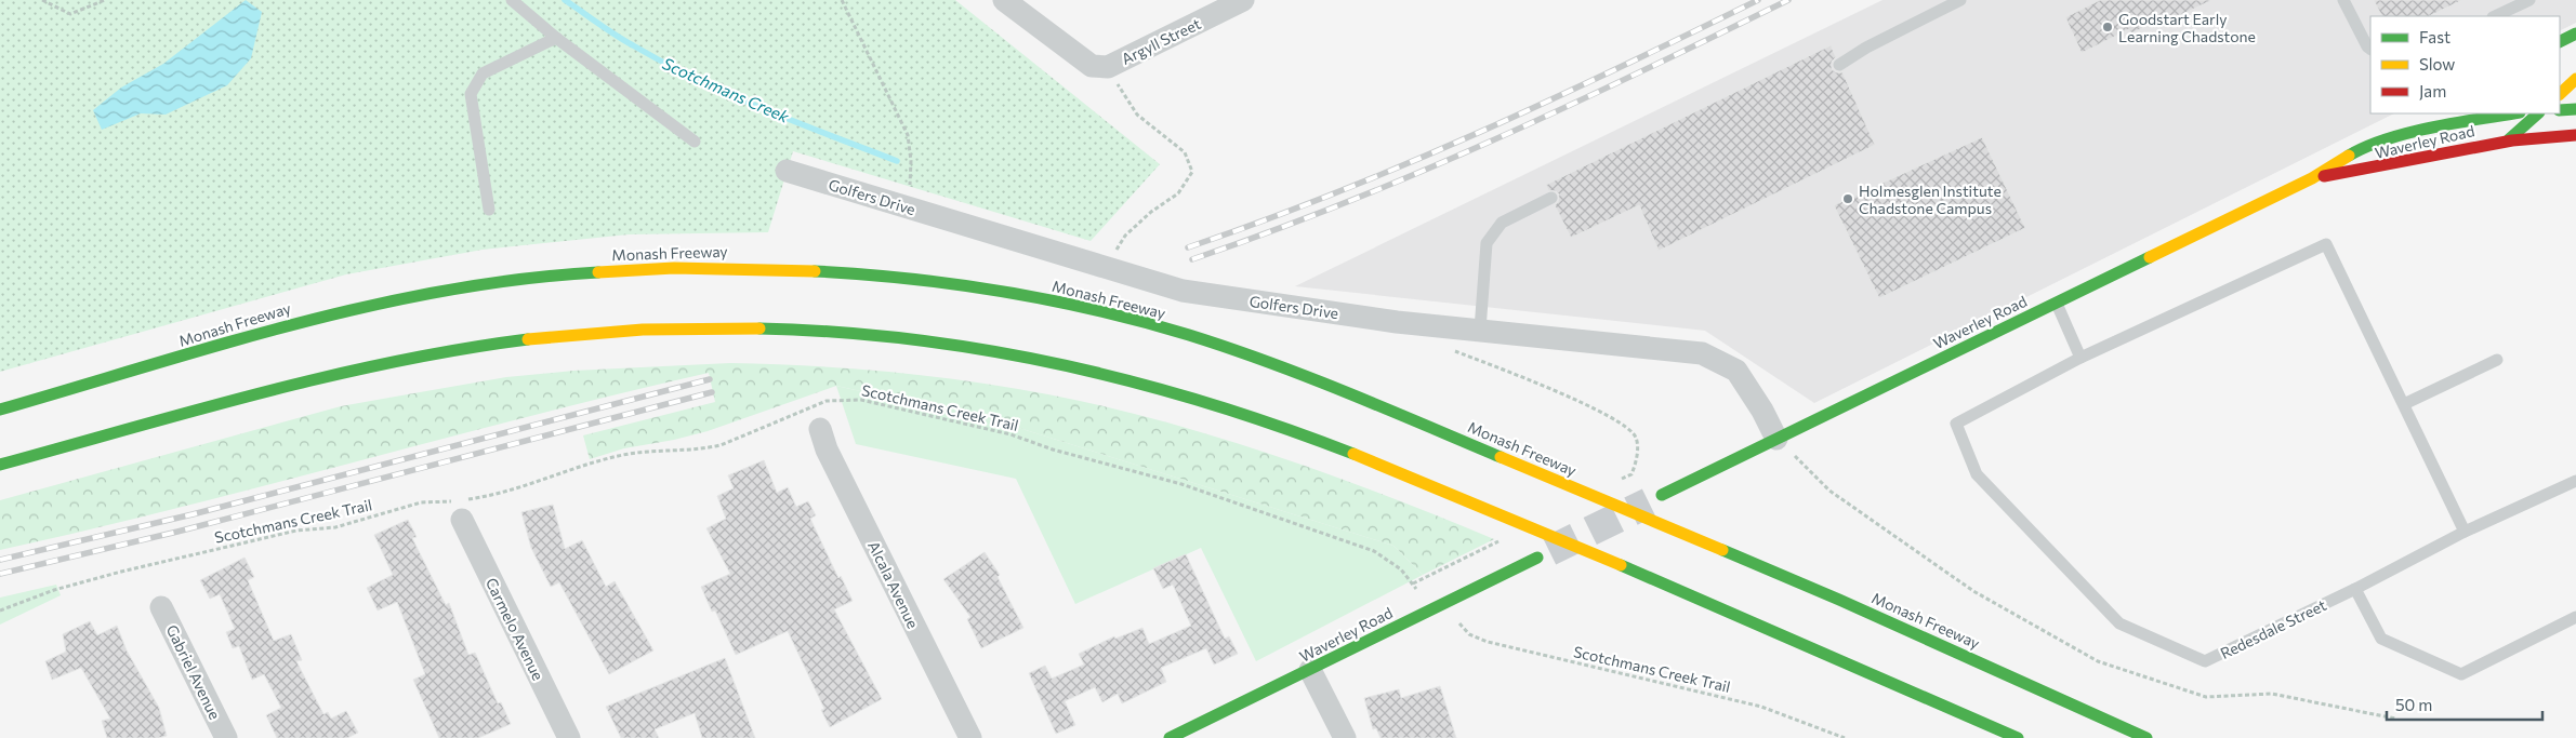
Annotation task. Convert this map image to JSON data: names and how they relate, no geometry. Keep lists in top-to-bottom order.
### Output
{
  "streets": {
    "main road": ["Waverley Road", "Monash Freeway"],
    "street": [
      "Argyll Street",
      "Golfers Drive",
      "Alcala Avenue",
      "Carmelo Avenue",
      "Gabriel Avenue"
    ],
    "lane": ["Redesdale Street"],
    "path": ["Scotchmans Creek Trail"]
  },
  "crossings": [
    ["Waverley Road", "Golfers Drive"],
    ["Scotchmans Creek Trail", "Carmelo Avenue"]
  ],
  "water": ["Scotchmans Creek"],
  "places": ["Goodstart Early Learning Chadstone", "Holmesglen Institute Chadstone Campus"],
  "legend": ["Fast", "Slow", "Jam"],
  "scale_bar": "50 m"
}
